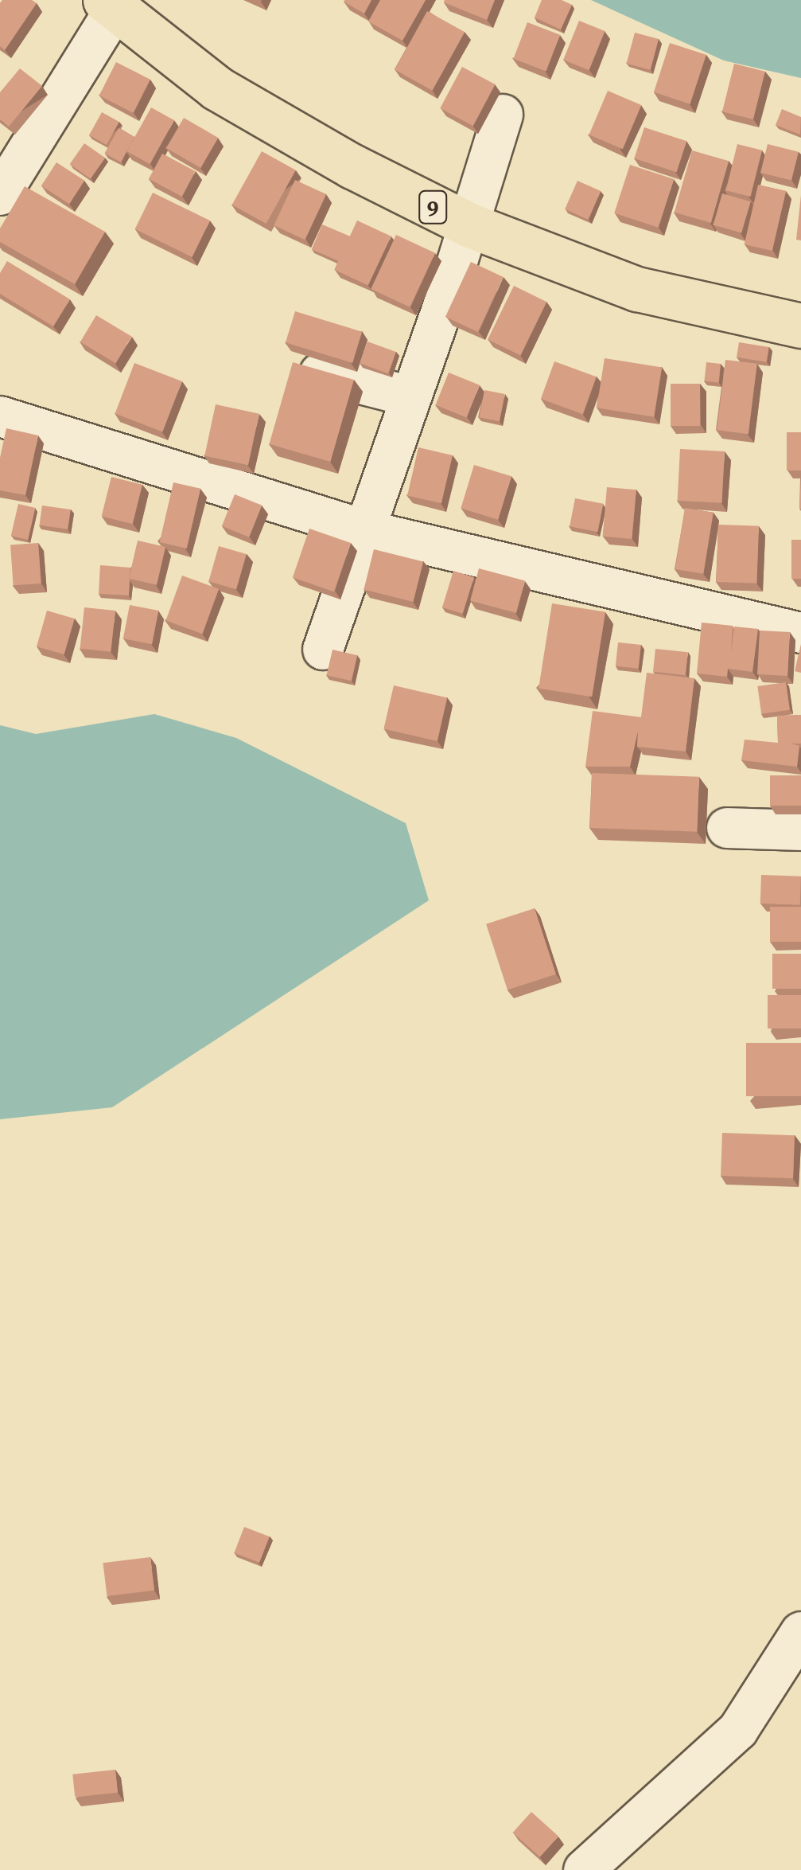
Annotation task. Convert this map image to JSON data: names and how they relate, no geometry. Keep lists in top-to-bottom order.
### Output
{
  "streets": {
    "highway": ["9"]
  }
}
